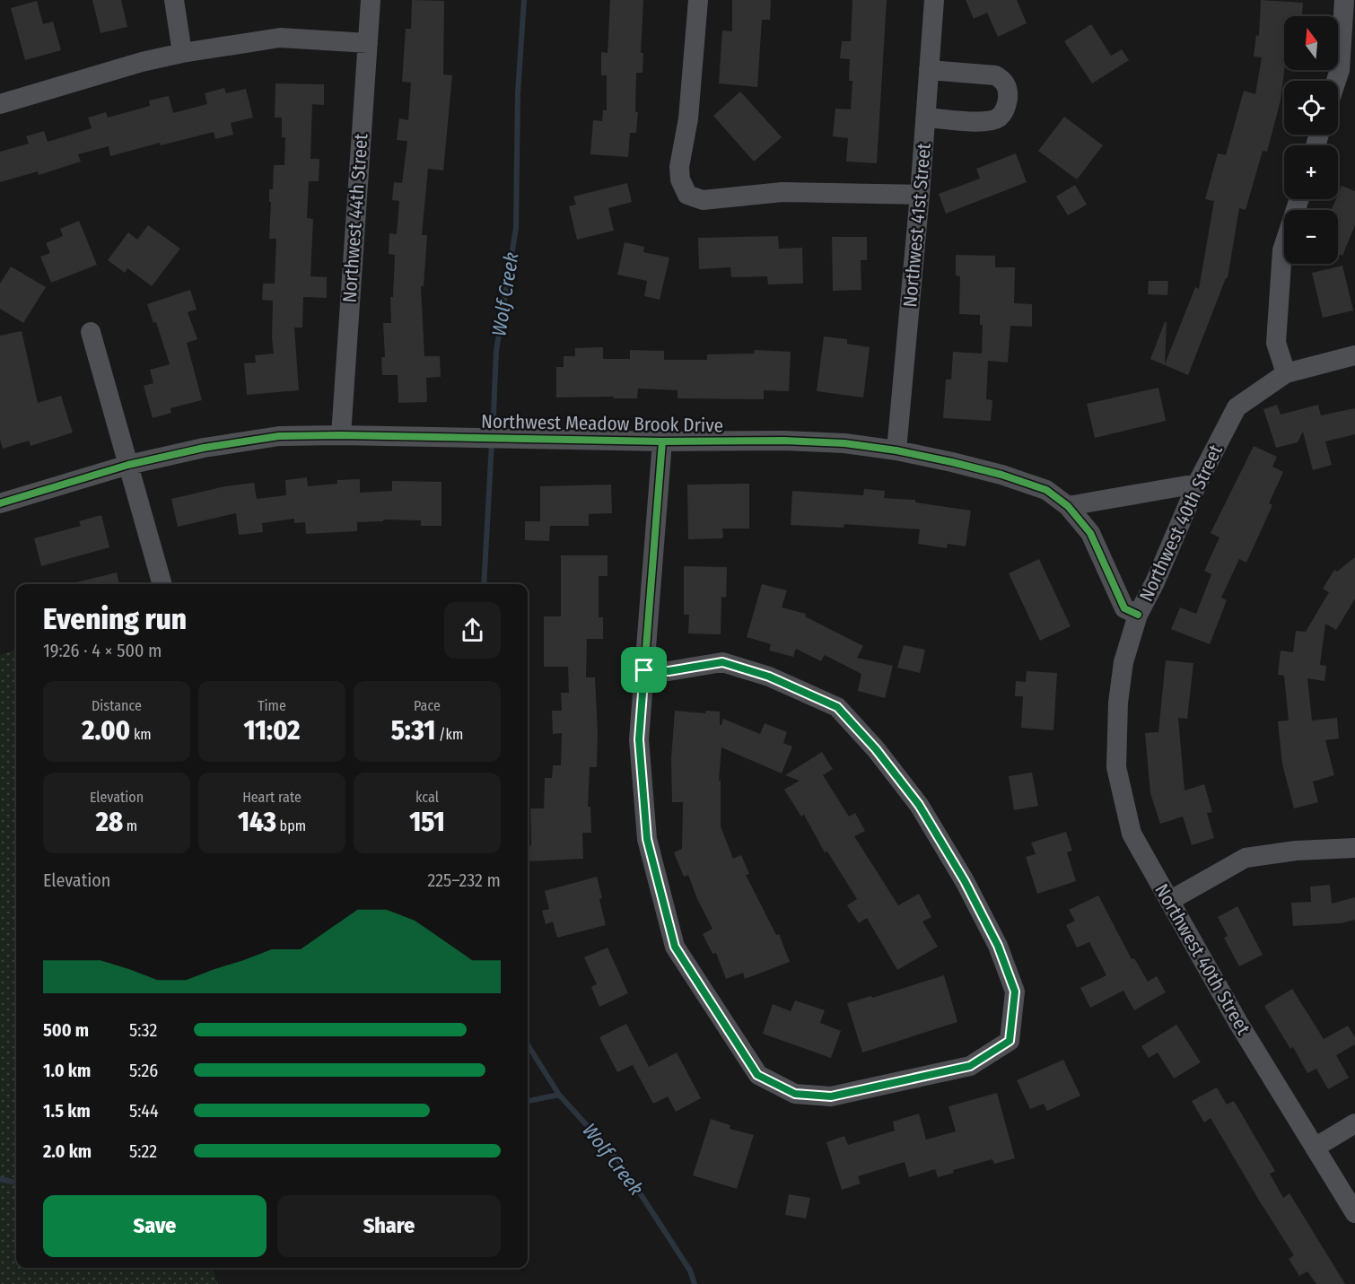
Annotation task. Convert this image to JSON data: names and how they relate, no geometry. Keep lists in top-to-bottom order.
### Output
{
  "streets": {
    "street": [
      "Northwest 44th Street",
      "Northwest 41st Street",
      "Northwest Meadow Brook Drive",
      "Northwest 40th Street"
    ]
  },
  "crossings": [
    ["Northwest 44th Street", "Northwest Meadow Brook Drive"],
    ["Northwest 41st Street", "Northwest Meadow Brook Drive"],
    ["Northwest Meadow Brook Drive", "Northwest 40th Street"]
  ],
  "water": ["Wolf Creek"],
  "north": "top",
  "page": {
    "map_buttons": ["+", "−"],
    "heading": ["Evening run", "19:26 · 4 × 500 m"],
    "stats": [
      ["Distance", "2.00 km"],
      ["Time", "11:02"],
      ["Pace", "5:31 /km"],
      ["Elevation", "28 m"],
      ["Heart rate", "143 bpm"],
      ["kcal", "151"]
    ],
    "chart": ["Elevation", "225–232 m"],
    "list": [
      {
        "name": "500 m",
        "note": "5:32"
      },
      {
        "name": "1.0 km",
        "note": "5:26"
      },
      {
        "name": "1.5 km",
        "note": "5:44"
      },
      {
        "name": "2.0 km",
        "note": "5:22"
      }
    ],
    "buttons": ["Save", "Share"]
  }
}
